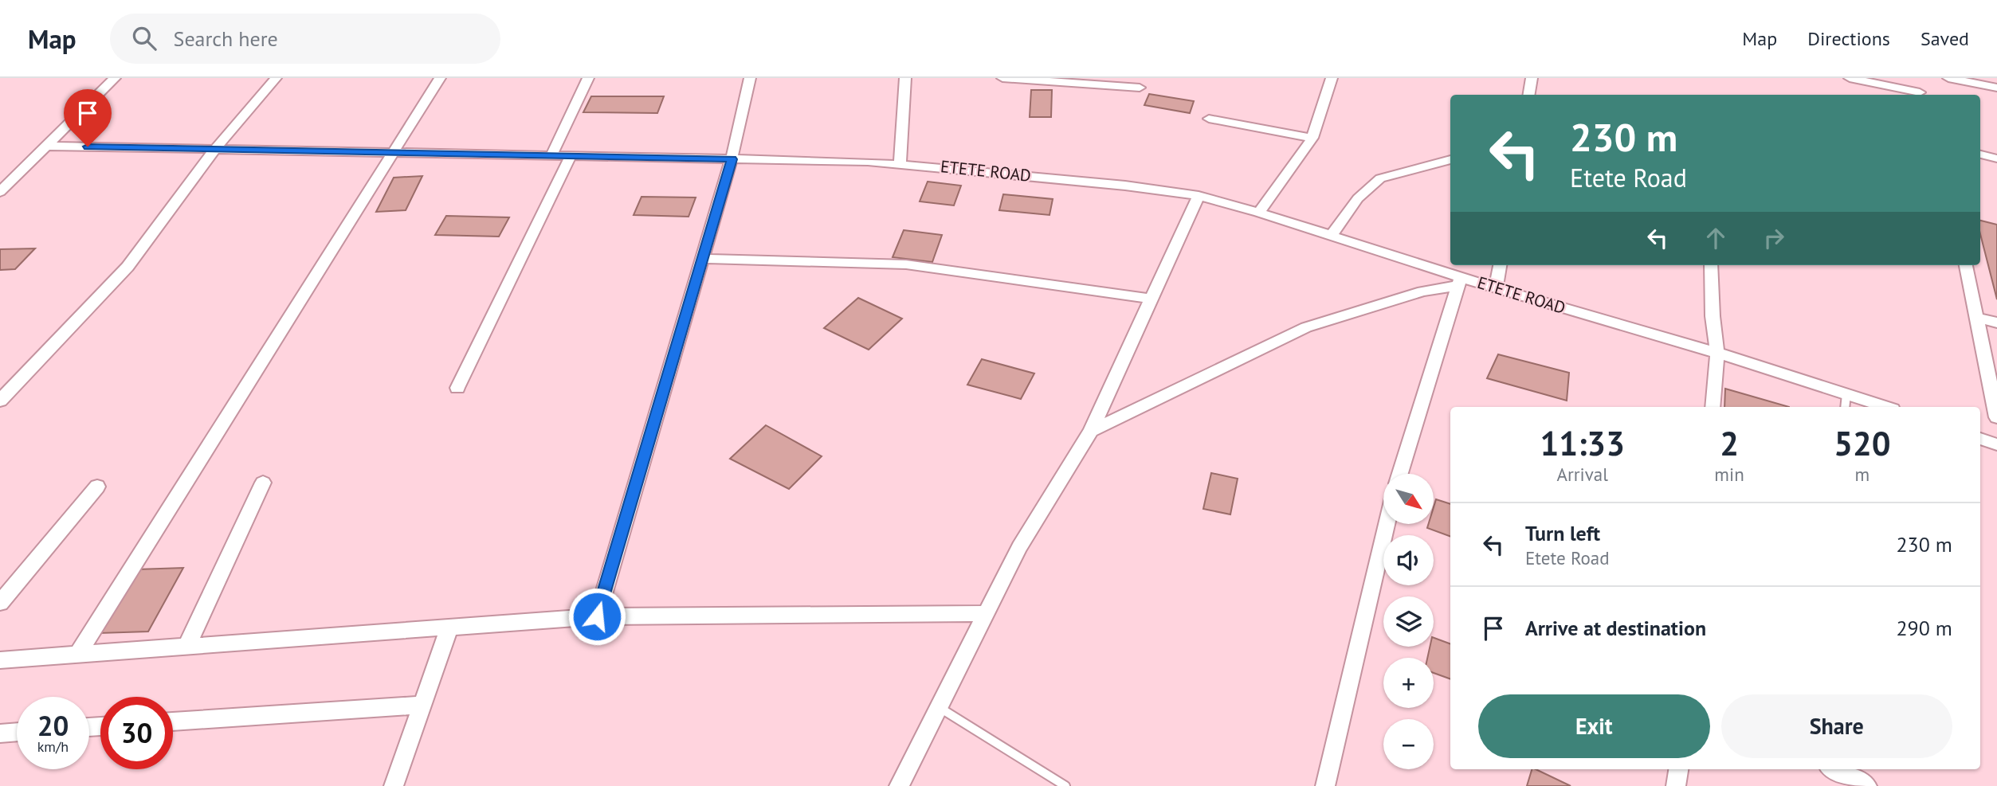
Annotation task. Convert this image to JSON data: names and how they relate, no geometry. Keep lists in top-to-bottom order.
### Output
{
  "streets": {
    "street": ["ETETE ROAD"]
  },
  "north": "bottom right",
  "page": {
    "header": "Map",
    "search": "Search here",
    "nav": ["Map", "Directions", "Saved"],
    "turn": ["230 m", "Etete Road"],
    "eta": [
      "11:33",
      "Arrival",
      "2",
      "min",
      "520",
      "m"
    ],
    "map_buttons": ["+", "−"],
    "list": [
      {
        "name": "Turn left",
        "note": "Etete Road",
        "value": "230 m"
      },
      {
        "name": "Arrive at destination",
        "value": "290 m"
      }
    ],
    "buttons": ["Exit", "Share"],
    "speed": "20 km/h",
    "limit": "30"
  }
}
